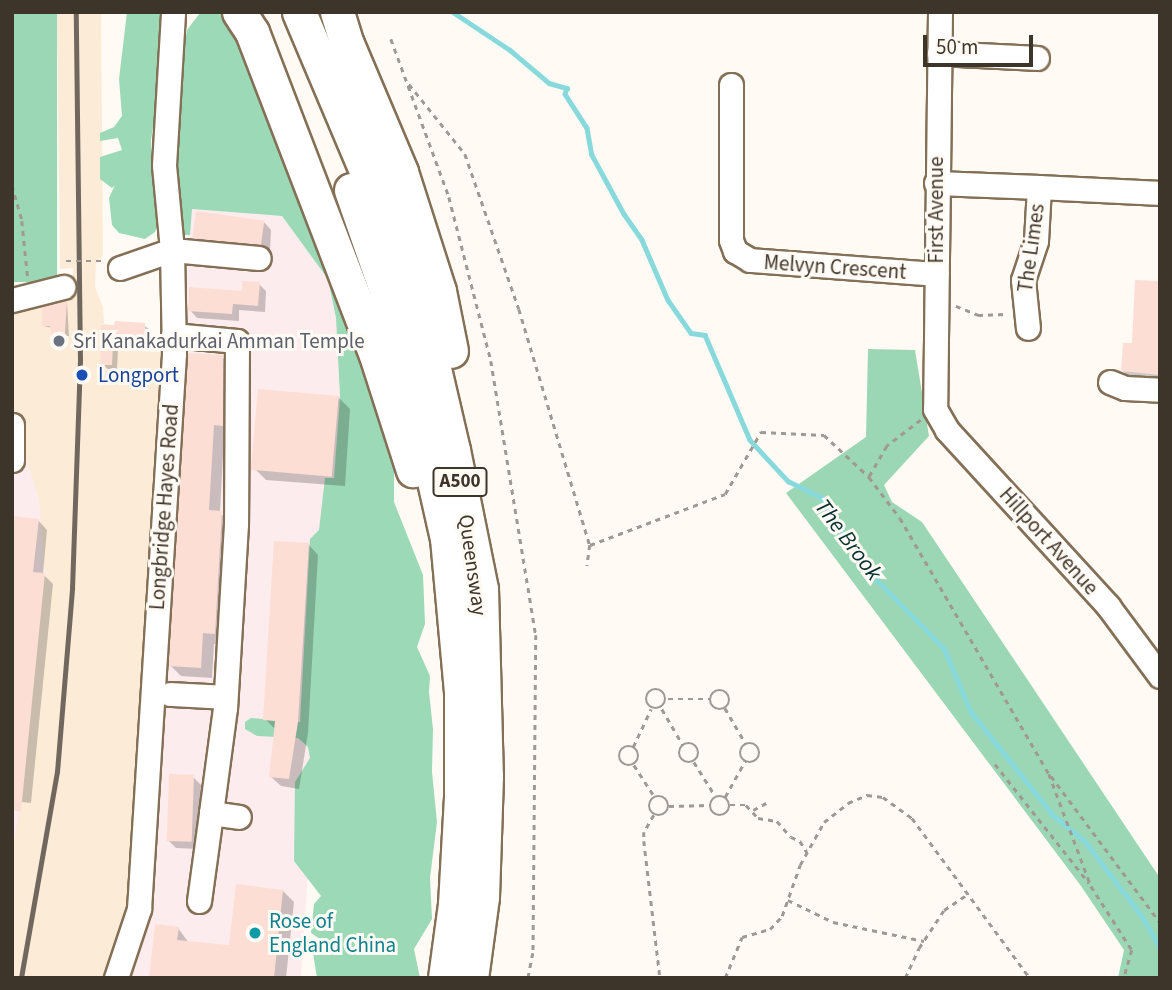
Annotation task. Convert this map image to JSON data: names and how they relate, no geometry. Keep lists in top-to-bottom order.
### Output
{
  "streets": {
    "highway": ["A500", "Queensway"],
    "street": [
      "First Avenue",
      "The Limes",
      "Melvyn Crescent",
      "Longbridge Hayes Road",
      "Hillport Avenue"
    ]
  },
  "crossings": [
    ["First Avenue", "The Limes"],
    ["First Avenue", "Melvyn Crescent"],
    ["First Avenue", "Hillport Avenue"]
  ],
  "water": ["The Brook"],
  "places": ["Sri Kanakadurkai Amman Temple", "Longport", "Rose of England China"],
  "scale_bar": "50 m"
}
